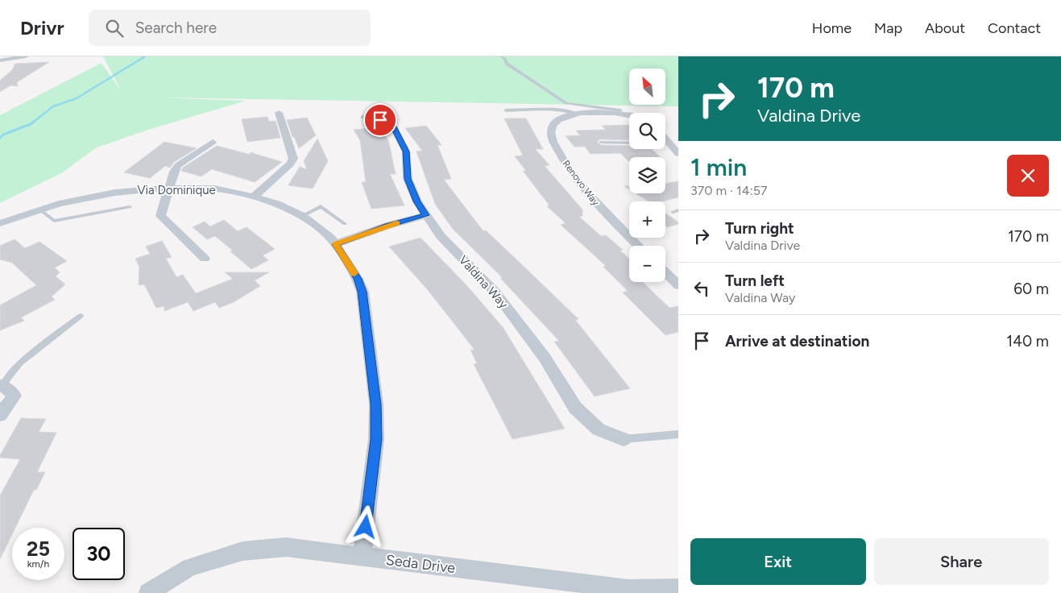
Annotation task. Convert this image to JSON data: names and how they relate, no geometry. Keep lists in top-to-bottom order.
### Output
{
  "streets": {
    "street": [
      "Renovo Way",
      "Via Dominique",
      "Valdina Way",
      "Seda Drive"
    ]
  },
  "crossings": [
    ["Via Dominique", "Seda Drive"]
  ],
  "north": "top left",
  "page": {
    "header": "Drivr",
    "search": "Search here",
    "nav": [
      "Home",
      "Map",
      "About",
      "Contact"
    ],
    "turn": ["170 m", "Valdina Drive"],
    "map_buttons": ["+", "−"],
    "heading": ["1 min", "370 m · 14:57"],
    "list": [
      {
        "name": "Turn right",
        "note": "Valdina Drive",
        "value": "170 m"
      },
      {
        "name": "Turn left",
        "note": "Valdina Way",
        "value": "60 m"
      },
      {
        "name": "Arrive at destination",
        "value": "140 m"
      }
    ],
    "speed": "25 km/h",
    "limit": "30",
    "buttons": ["Exit", "Share"]
  }
}
